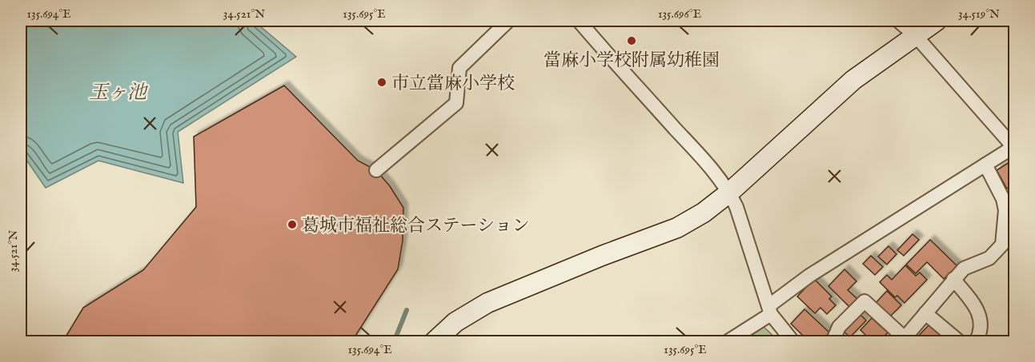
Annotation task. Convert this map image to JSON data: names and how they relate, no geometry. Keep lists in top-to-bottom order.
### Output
{
  "water": ["玉ヶ池"],
  "places": ["當麻小学校附属幼稚園", "市立當麻小学校", "葛城市福祉総合ステーション"],
  "coordinates": [
    "135.694°E",
    "34.521°N",
    "135.695°E",
    "135.696°E",
    "34.519°N"
  ]
}
